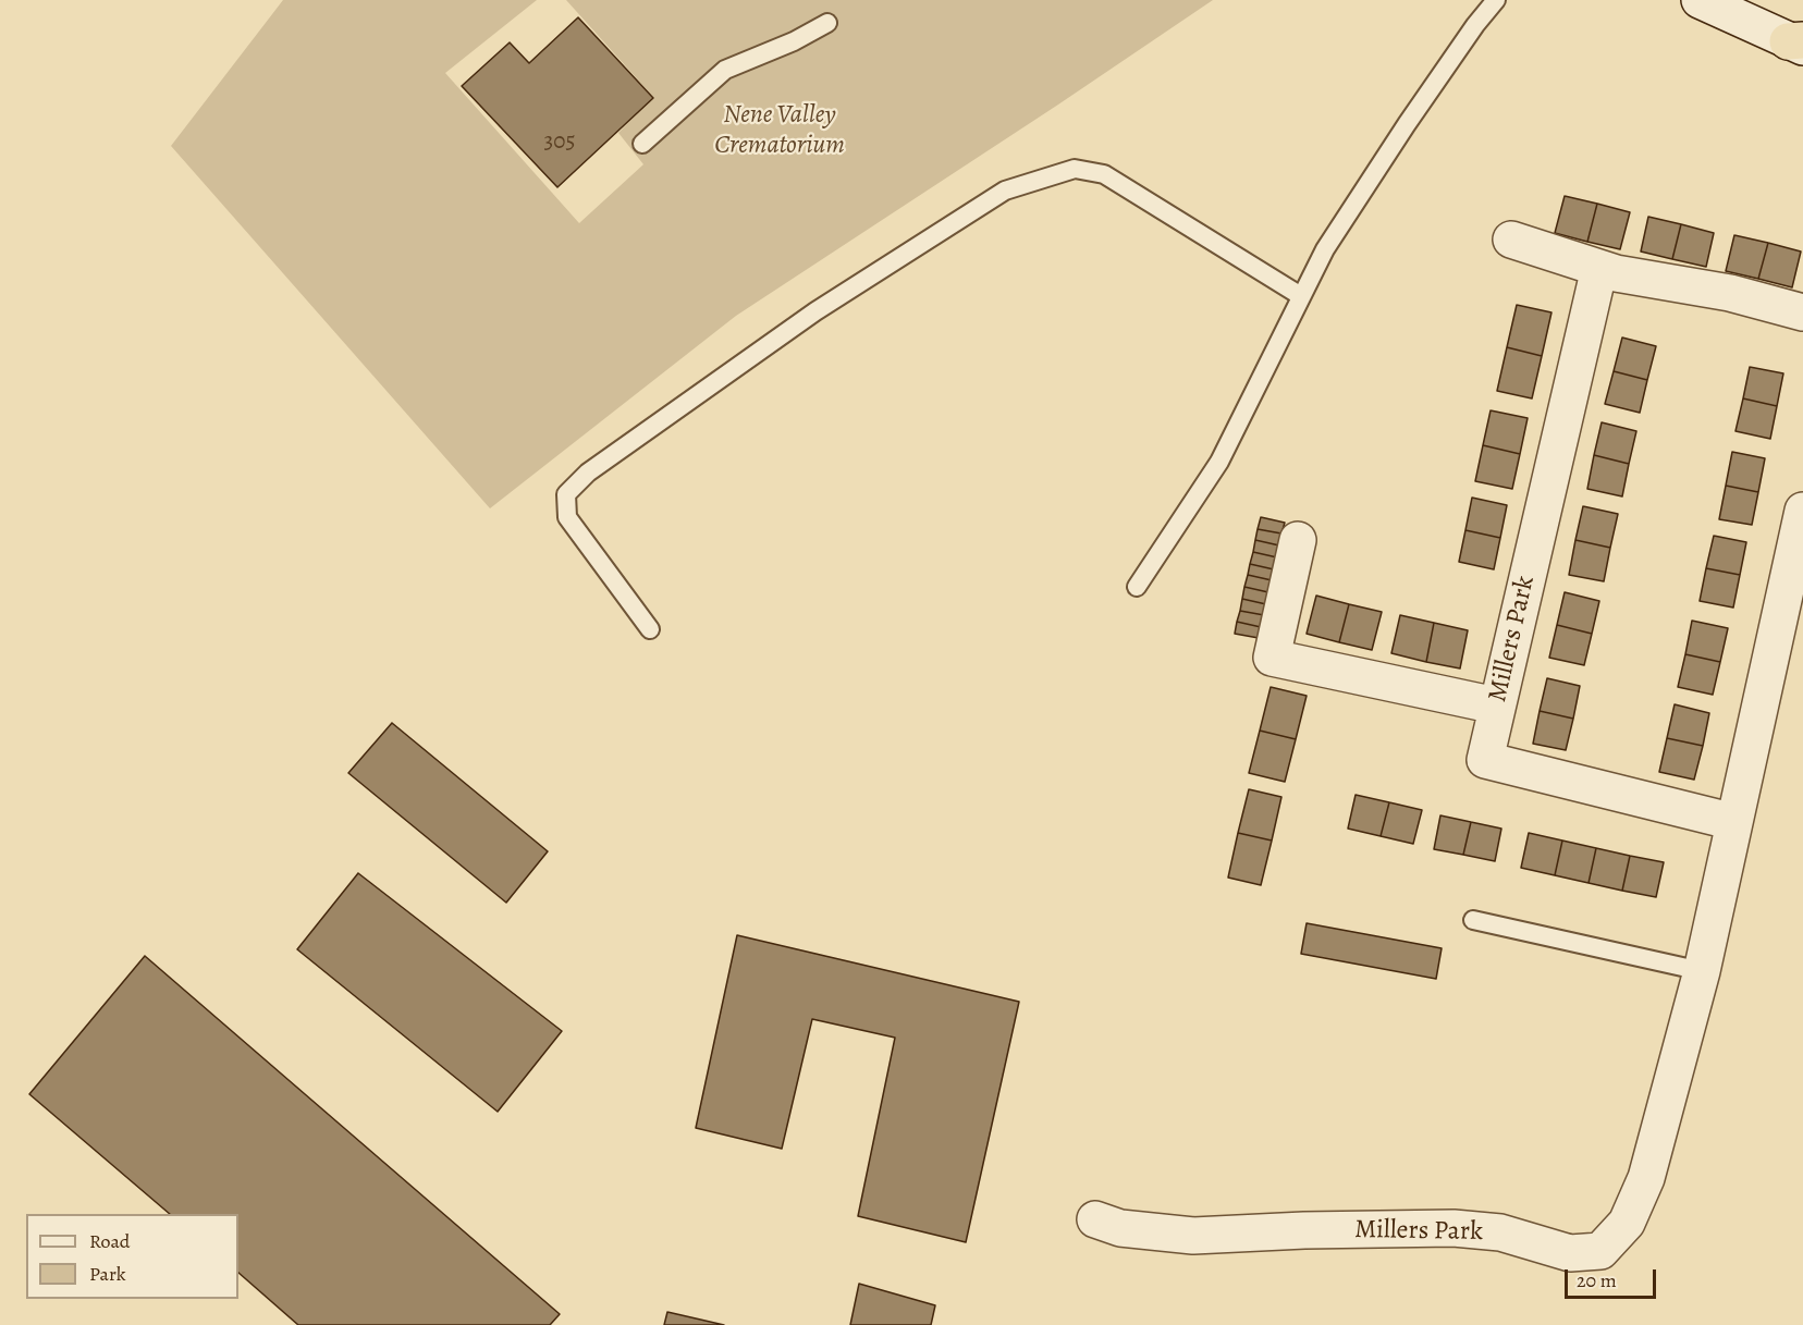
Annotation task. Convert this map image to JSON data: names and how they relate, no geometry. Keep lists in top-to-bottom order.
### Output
{
  "streets": {
    "street": ["Millers Park"]
  },
  "parks": ["Nene Valley Crematorium"],
  "house_numbers": ["305"],
  "legend": ["Road", "Park"],
  "scale_bar": "20 m"
}
